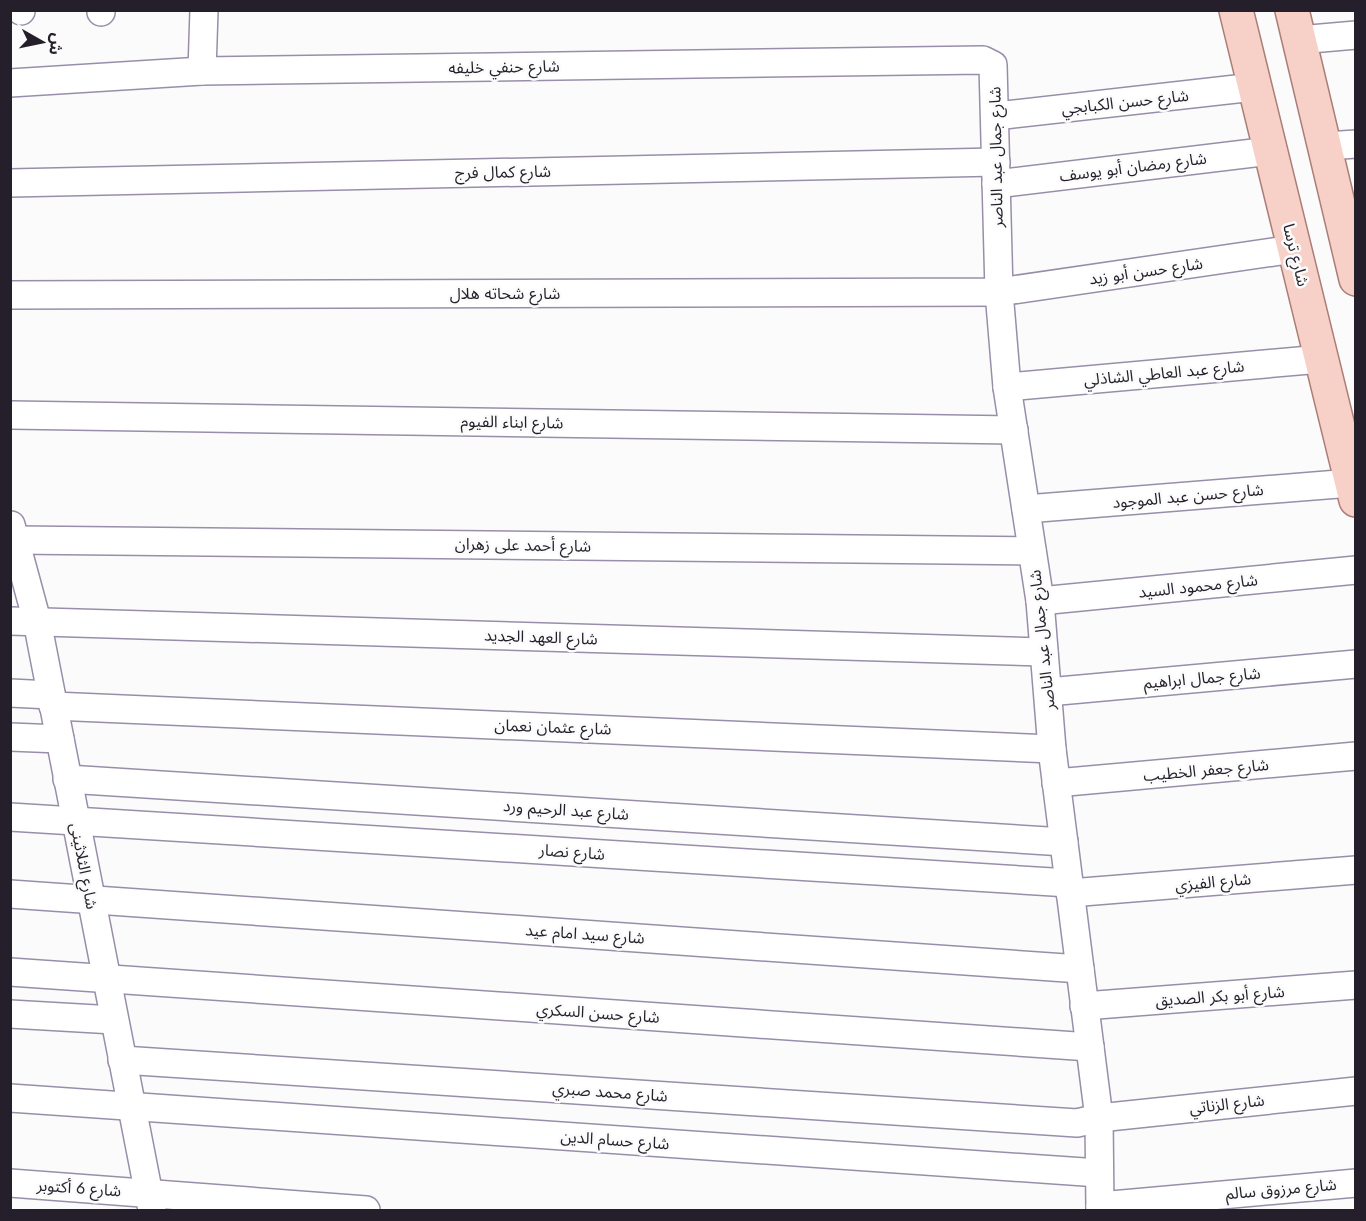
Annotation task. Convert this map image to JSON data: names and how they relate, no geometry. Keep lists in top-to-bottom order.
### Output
{
  "streets": {
    "main road": ["شارع ترسا"],
    "street": [
      "شارع حنفي خليفه",
      "شارع حسن الكبابجي",
      "شارع جمال عبد الناصر",
      "شارع رمضان أبو يوسف",
      "شارع كمال فرج",
      "شارع حسن أبو زيد",
      "شارع شحاته هلال",
      "شارع عبد العاطي الشاذلي",
      "شارع ابناء الفيوم",
      "شارع حسن عبد الموجود",
      "شارع أحمد على زهران",
      "شارع محمود السيد",
      "شارع العهد الجديد",
      "شارع جمال ابراهيم",
      "شارع عثمان نعمان",
      "شارع جعفر الخطيب",
      "شارع عبد الرحيم ورد",
      "شارع نصار",
      "شارع الثلاثينى",
      "شارع الفيزي",
      "شارع سيد امام عيد",
      "شارع أبو بكر الصديق",
      "شارع حسن السكري",
      "شارع محمد صبري",
      "شارع الزناتي",
      "شارع حسام الدين",
      "شارع 6 أكتوبر",
      "شارع مرزوق سالم"
    ]
  },
  "crossings": [
    ["شارع حنفي خليفه", "شارع جمال عبد الناصر"],
    ["شارع حسن الكبابجي", "شارع جمال عبد الناصر"],
    ["شارع حسن الكبابجي", "شارع ترسا"],
    ["شارع جمال عبد الناصر", "شارع رمضان أبو يوسف"],
    ["شارع جمال عبد الناصر", "شارع كمال فرج"],
    ["شارع جمال عبد الناصر", "شارع حسن أبو زيد"],
    ["شارع جمال عبد الناصر", "شارع شحاته هلال"],
    ["شارع جمال عبد الناصر", "شارع عبد العاطي الشاذلي"],
    ["شارع جمال عبد الناصر", "شارع ابناء الفيوم"],
    ["شارع جمال عبد الناصر", "شارع حسن عبد الموجود"],
    ["شارع جمال عبد الناصر", "شارع أحمد على زهران"],
    ["شارع جمال عبد الناصر", "شارع محمود السيد"],
    ["شارع جمال عبد الناصر", "شارع العهد الجديد"],
    ["شارع جمال عبد الناصر", "شارع جمال ابراهيم"],
    ["شارع جمال عبد الناصر", "شارع عثمان نعمان"],
    ["شارع جمال عبد الناصر", "شارع جعفر الخطيب"],
    ["شارع جمال عبد الناصر", "شارع عبد الرحيم ورد"],
    ["شارع جمال عبد الناصر", "شارع نصار"],
    ["شارع جمال عبد الناصر", "شارع الفيزي"],
    ["شارع جمال عبد الناصر", "شارع سيد امام عيد"],
    ["شارع جمال عبد الناصر", "شارع أبو بكر الصديق"],
    ["شارع جمال عبد الناصر", "شارع حسن السكري"],
    ["شارع جمال عبد الناصر", "شارع محمد صبري"],
    ["شارع جمال عبد الناصر", "شارع الزناتي"],
    ["شارع جمال عبد الناصر", "شارع حسام الدين"],
    ["شارع جمال عبد الناصر", "شارع مرزوق سالم"],
    ["شارع رمضان أبو يوسف", "شارع كمال فرج"],
    ["شارع رمضان أبو يوسف", "شارع ترسا"],
    ["شارع ترسا", "شارع حسن أبو زيد"],
    ["شارع ترسا", "شارع عبد العاطي الشاذلي"],
    ["شارع ترسا", "شارع حسن عبد الموجود"],
    ["شارع حسن أبو زيد", "شارع شحاته هلال"],
    ["شارع أحمد على زهران", "شارع الثلاثينى"],
    ["شارع العهد الجديد", "شارع الثلاثينى"],
    ["شارع عثمان نعمان", "شارع الثلاثينى"],
    ["شارع عبد الرحيم ورد", "شارع الثلاثينى"],
    ["شارع نصار", "شارع الثلاثينى"],
    ["شارع نصار", "شارع الفيزي"],
    ["شارع الثلاثينى", "شارع سيد امام عيد"],
    ["شارع الثلاثينى", "شارع حسن السكري"],
    ["شارع الثلاثينى", "شارع محمد صبري"],
    ["شارع الثلاثينى", "شارع حسام الدين"],
    ["شارع الثلاثينى", "شارع 6 أكتوبر"],
    ["شارع محمد صبري", "شارع الزناتي"]
  ],
  "north": "right"
}
